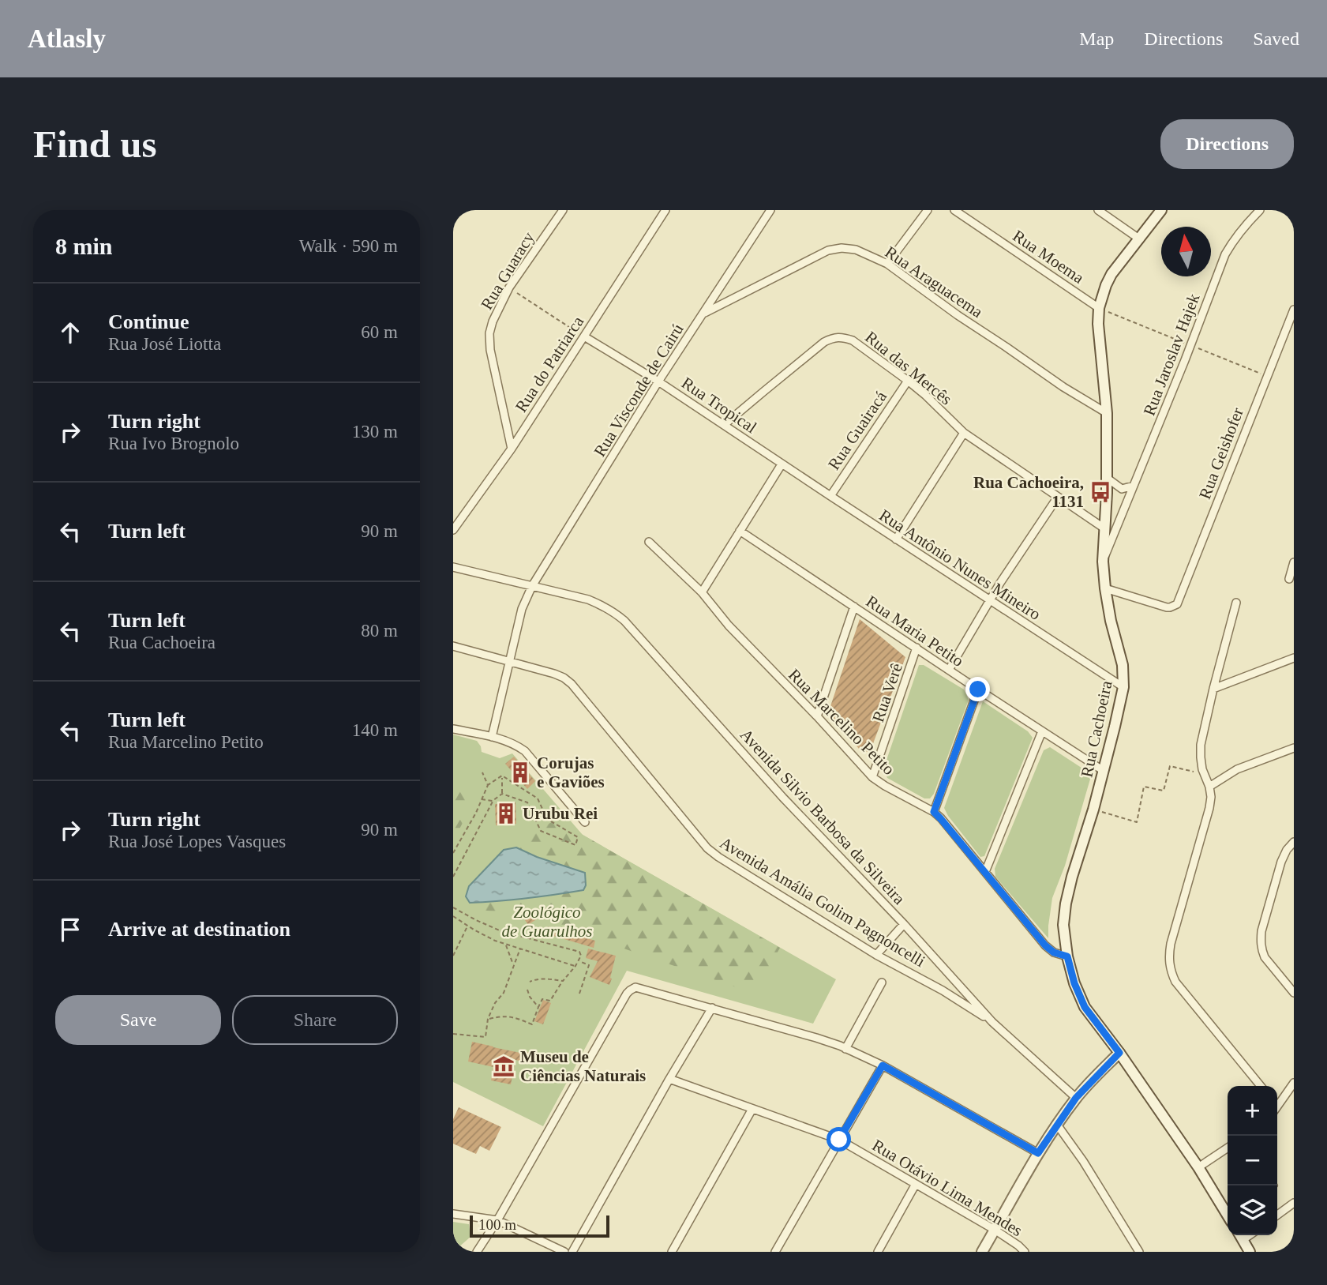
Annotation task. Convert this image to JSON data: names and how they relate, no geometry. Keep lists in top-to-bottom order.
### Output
{
  "streets": {
    "main road": ["Rua Cachoeira"],
    "street": [
      "Rua Moema",
      "Rua Guaracy",
      "Rua Araguacema",
      "Rua Jaroslav Hajek",
      "Rua do Patriarca",
      "Rua das Mercês",
      "Rua Visconde de Cairú",
      "Rua Tropical",
      "Rua Guairacá",
      "Rua Geishofer",
      "Rua Antônio Nunes Mineiro",
      "Rua Maria Petito",
      "Rua Verê",
      "Rua Marcelino Petito",
      "Avenida Silvio Barbosa da Silveira",
      "Avenida Amália Golim Pagnoncelli",
      "Rua Otávio Lima Mendes"
    ]
  },
  "crossings": [
    ["Rua Moema", "Rua Cachoeira"],
    ["Rua Guaracy", "Rua do Patriarca"],
    ["Rua Araguacema", "Rua Visconde de Cairú"],
    ["Rua Araguacema", "Rua Cachoeira"],
    ["Rua Jaroslav Hajek", "Rua Cachoeira"],
    ["Rua do Patriarca", "Rua Tropical"],
    ["Rua das Mercês", "Rua Tropical"],
    ["Rua das Mercês", "Rua Guairacá"],
    ["Rua das Mercês", "Rua Cachoeira"],
    ["Rua Visconde de Cairú", "Rua Tropical"],
    ["Rua Visconde de Cairú", "Avenida Silvio Barbosa da Silveira"],
    ["Rua Visconde de Cairú", "Avenida Amália Golim Pagnoncelli"],
    ["Rua Tropical", "Rua Antônio Nunes Mineiro"],
    ["Rua Guairacá", "Rua Antônio Nunes Mineiro"],
    ["Rua Geishofer", "Rua Cachoeira"],
    ["Rua Antônio Nunes Mineiro", "Rua Cachoeira"],
    ["Rua Maria Petito", "Rua Verê"],
    ["Rua Maria Petito", "Rua Cachoeira"],
    ["Rua Verê", "Rua Marcelino Petito"],
    ["Rua Marcelino Petito", "Rua Cachoeira"],
    ["Avenida Silvio Barbosa da Silveira", "Avenida Amália Golim Pagnoncelli"]
  ],
  "parks": ["Zoológico de Guarulhos"],
  "places": {
    "bus stop": ["Rua Cachoeira, 1131"],
    "building": ["Corujas e Gaviões", "Urubu Rei"],
    "museum": ["Museu de Ciências Naturais"]
  },
  "scale_bar": "100 m",
  "north": "top",
  "page": {
    "header": "Atlasly",
    "nav": ["Map", "Directions", "Saved"],
    "buttons": [
      "Directions",
      ["Save", "Share"]
    ],
    "title": "Find us",
    "heading": ["8 min", "Walk · 590 m"],
    "list": [
      ["Continue", "Rua José Liotta", "60 m"],
      ["Turn right", "Rua Ivo Brognolo", "130 m"],
      ["Turn left", "90 m"],
      ["Turn left", "Rua Cachoeira", "80 m"],
      ["Turn left", "Rua Marcelino Petito", "140 m"],
      ["Turn right", "Rua José Lopes Vasques", "90 m"],
      "Arrive at destination"
    ],
    "map_buttons": ["+", "−"],
    "scale": "100 m"
  }
}
